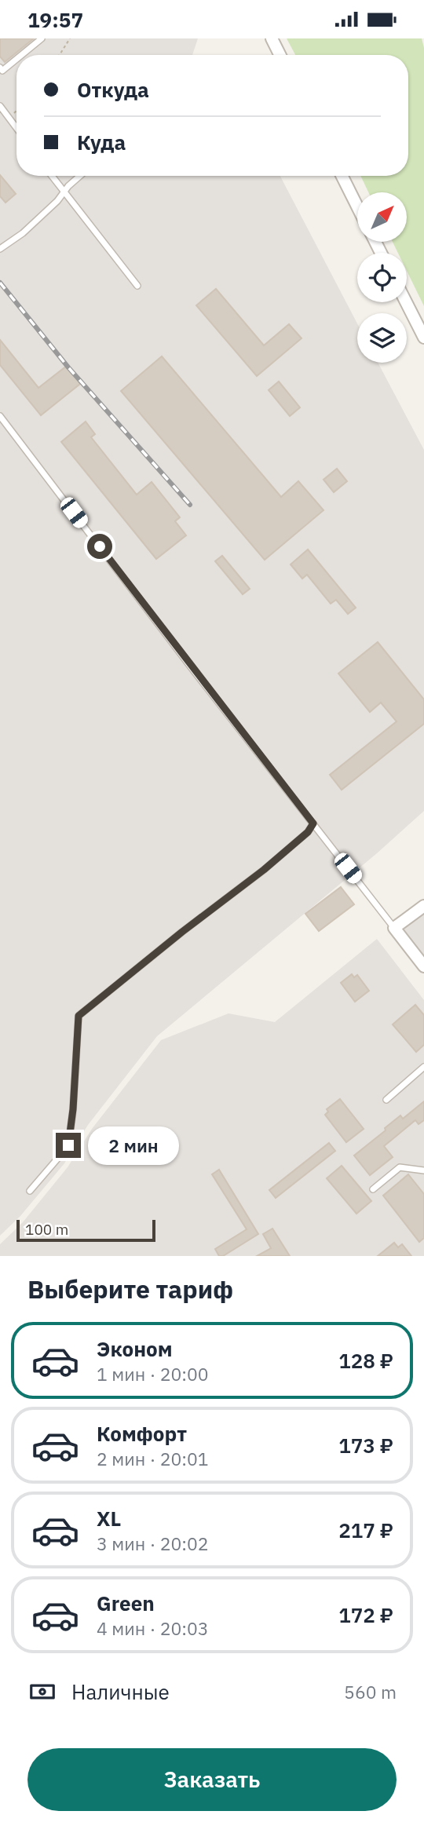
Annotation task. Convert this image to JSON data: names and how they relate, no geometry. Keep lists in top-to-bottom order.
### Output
{
  "scale_bar": "100 m",
  "north": "top right",
  "page": {
    "status": "19:57",
    "banner": ["Откуда", "Куда"],
    "bubble": "2 мин",
    "scale": "100 m",
    "heading": "Выберите тариф",
    "list": [
      {
        "name": "Эконом",
        "note": "1 мин · 20:00",
        "value": "128 ₽"
      },
      {
        "name": "Комфорт",
        "note": "2 мин · 20:01",
        "value": "173 ₽"
      },
      {
        "name": "XL",
        "note": "3 мин · 20:02",
        "value": "217 ₽"
      },
      {
        "name": "Green",
        "note": "4 мин · 20:03",
        "value": "172 ₽"
      }
    ],
    "pay": ["Наличные", "560 m"],
    "buttons": "Заказать"
  }
}
